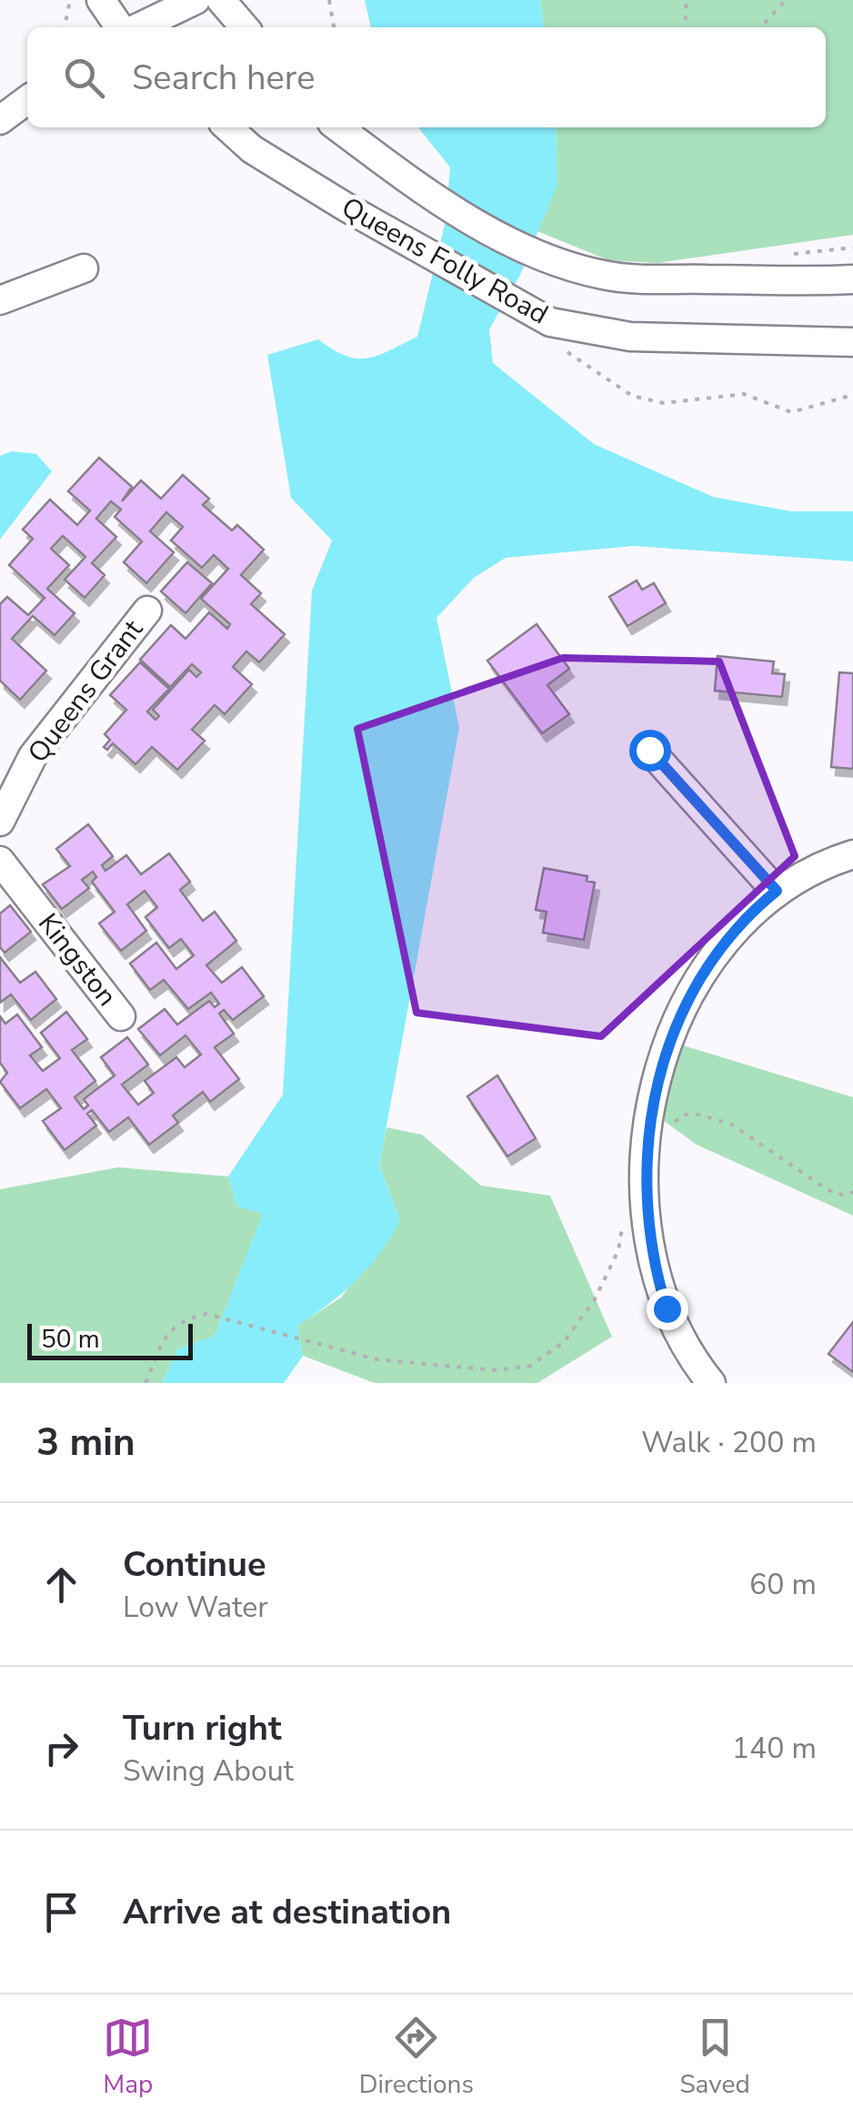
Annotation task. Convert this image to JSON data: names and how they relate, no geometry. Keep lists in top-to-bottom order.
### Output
{
  "streets": {
    "street": ["Queens Folly Road", "Queens Grant", "Kingston"]
  },
  "scale_bar": "50 m",
  "page": {
    "search": "Search here",
    "scale": "50 m",
    "heading": ["3 min", "Walk · 200 m"],
    "list": [
      ["Continue", "Low Water", "60 m"],
      ["Turn right", "Swing About", "140 m"],
      "Arrive at destination"
    ],
    "nav": ["Map", "Directions", "Saved"]
  }
}
